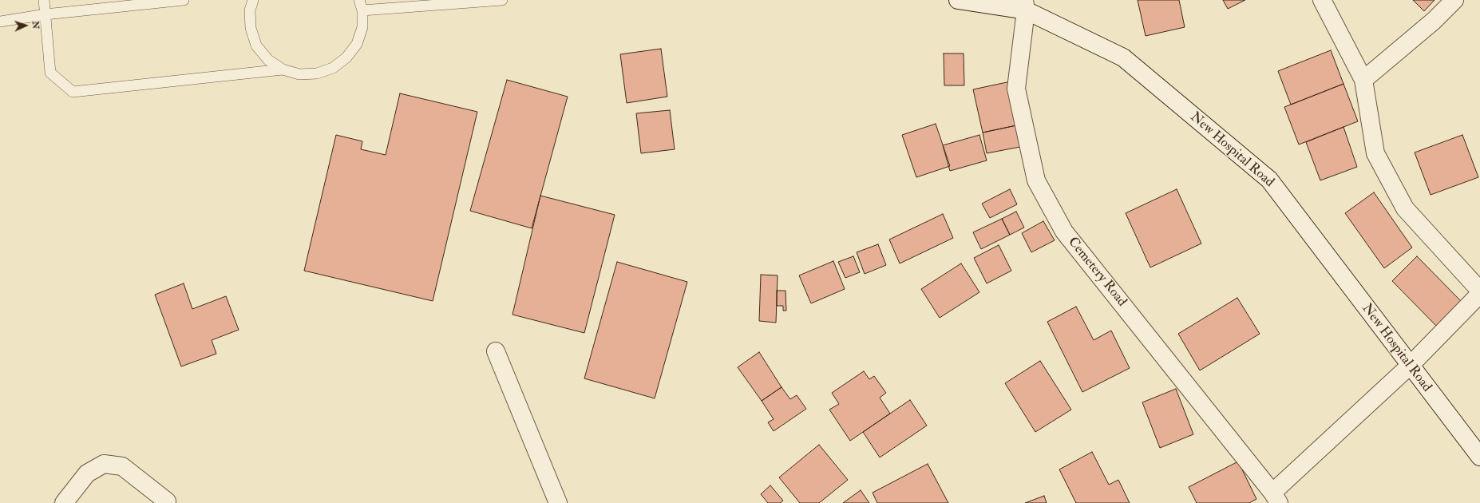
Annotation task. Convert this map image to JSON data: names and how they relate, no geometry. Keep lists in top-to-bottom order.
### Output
{
  "streets": {
    "street": ["New Hospital Road", "Cemetery Road"]
  },
  "crossings": [
    ["New Hospital Road", "Cemetery Road"]
  ],
  "north": "right"
}
